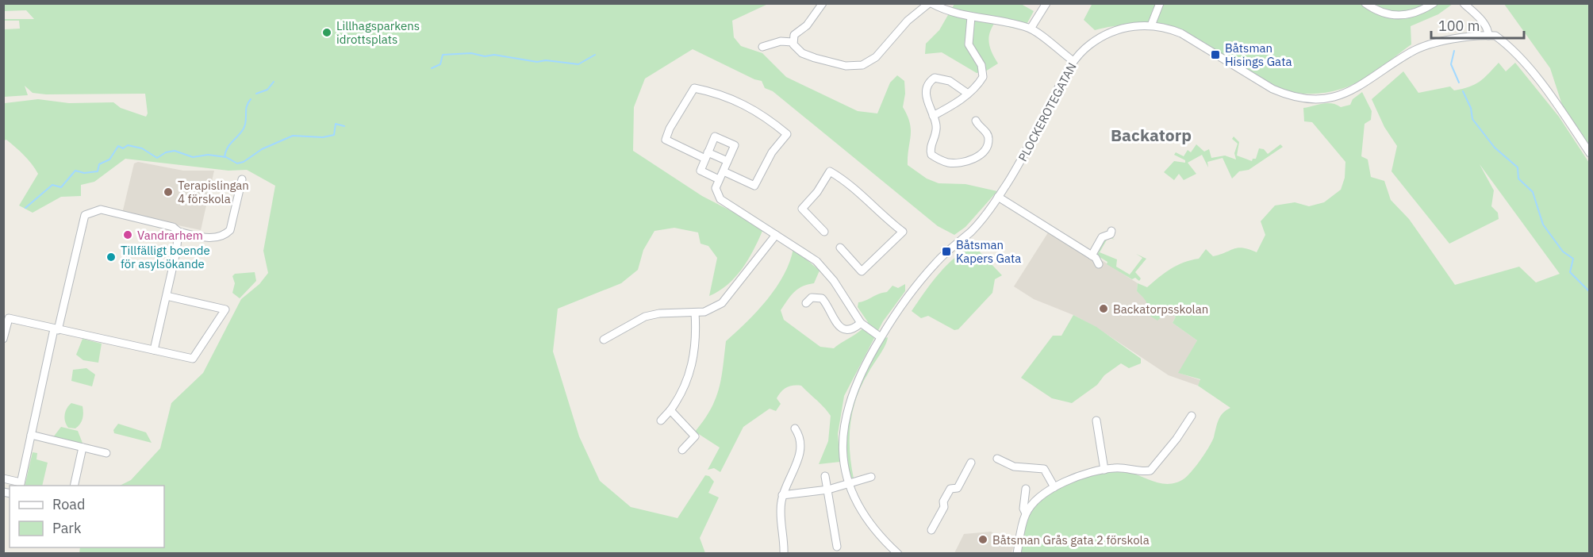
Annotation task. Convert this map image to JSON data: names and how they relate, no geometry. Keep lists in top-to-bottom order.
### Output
{
  "streets": {
    "street": ["PLOCKEROTEGATAN"]
  },
  "districts": ["Backatorp"],
  "places": {
    "other": [
      "Lillhagsparkens idrottsplats",
      "Terapislingan 4 förskola",
      "Vandrarhem",
      "Tillfälligt boende för asylsökande",
      "Backatorpsskolan",
      "Båtsman Grås gata 2 förskola"
    ],
    "transit": ["Båtsman Hisings Gata", "Båtsman Kapers Gata"]
  },
  "legend": ["Road", "Park"],
  "scale_bar": "100 m"
}
